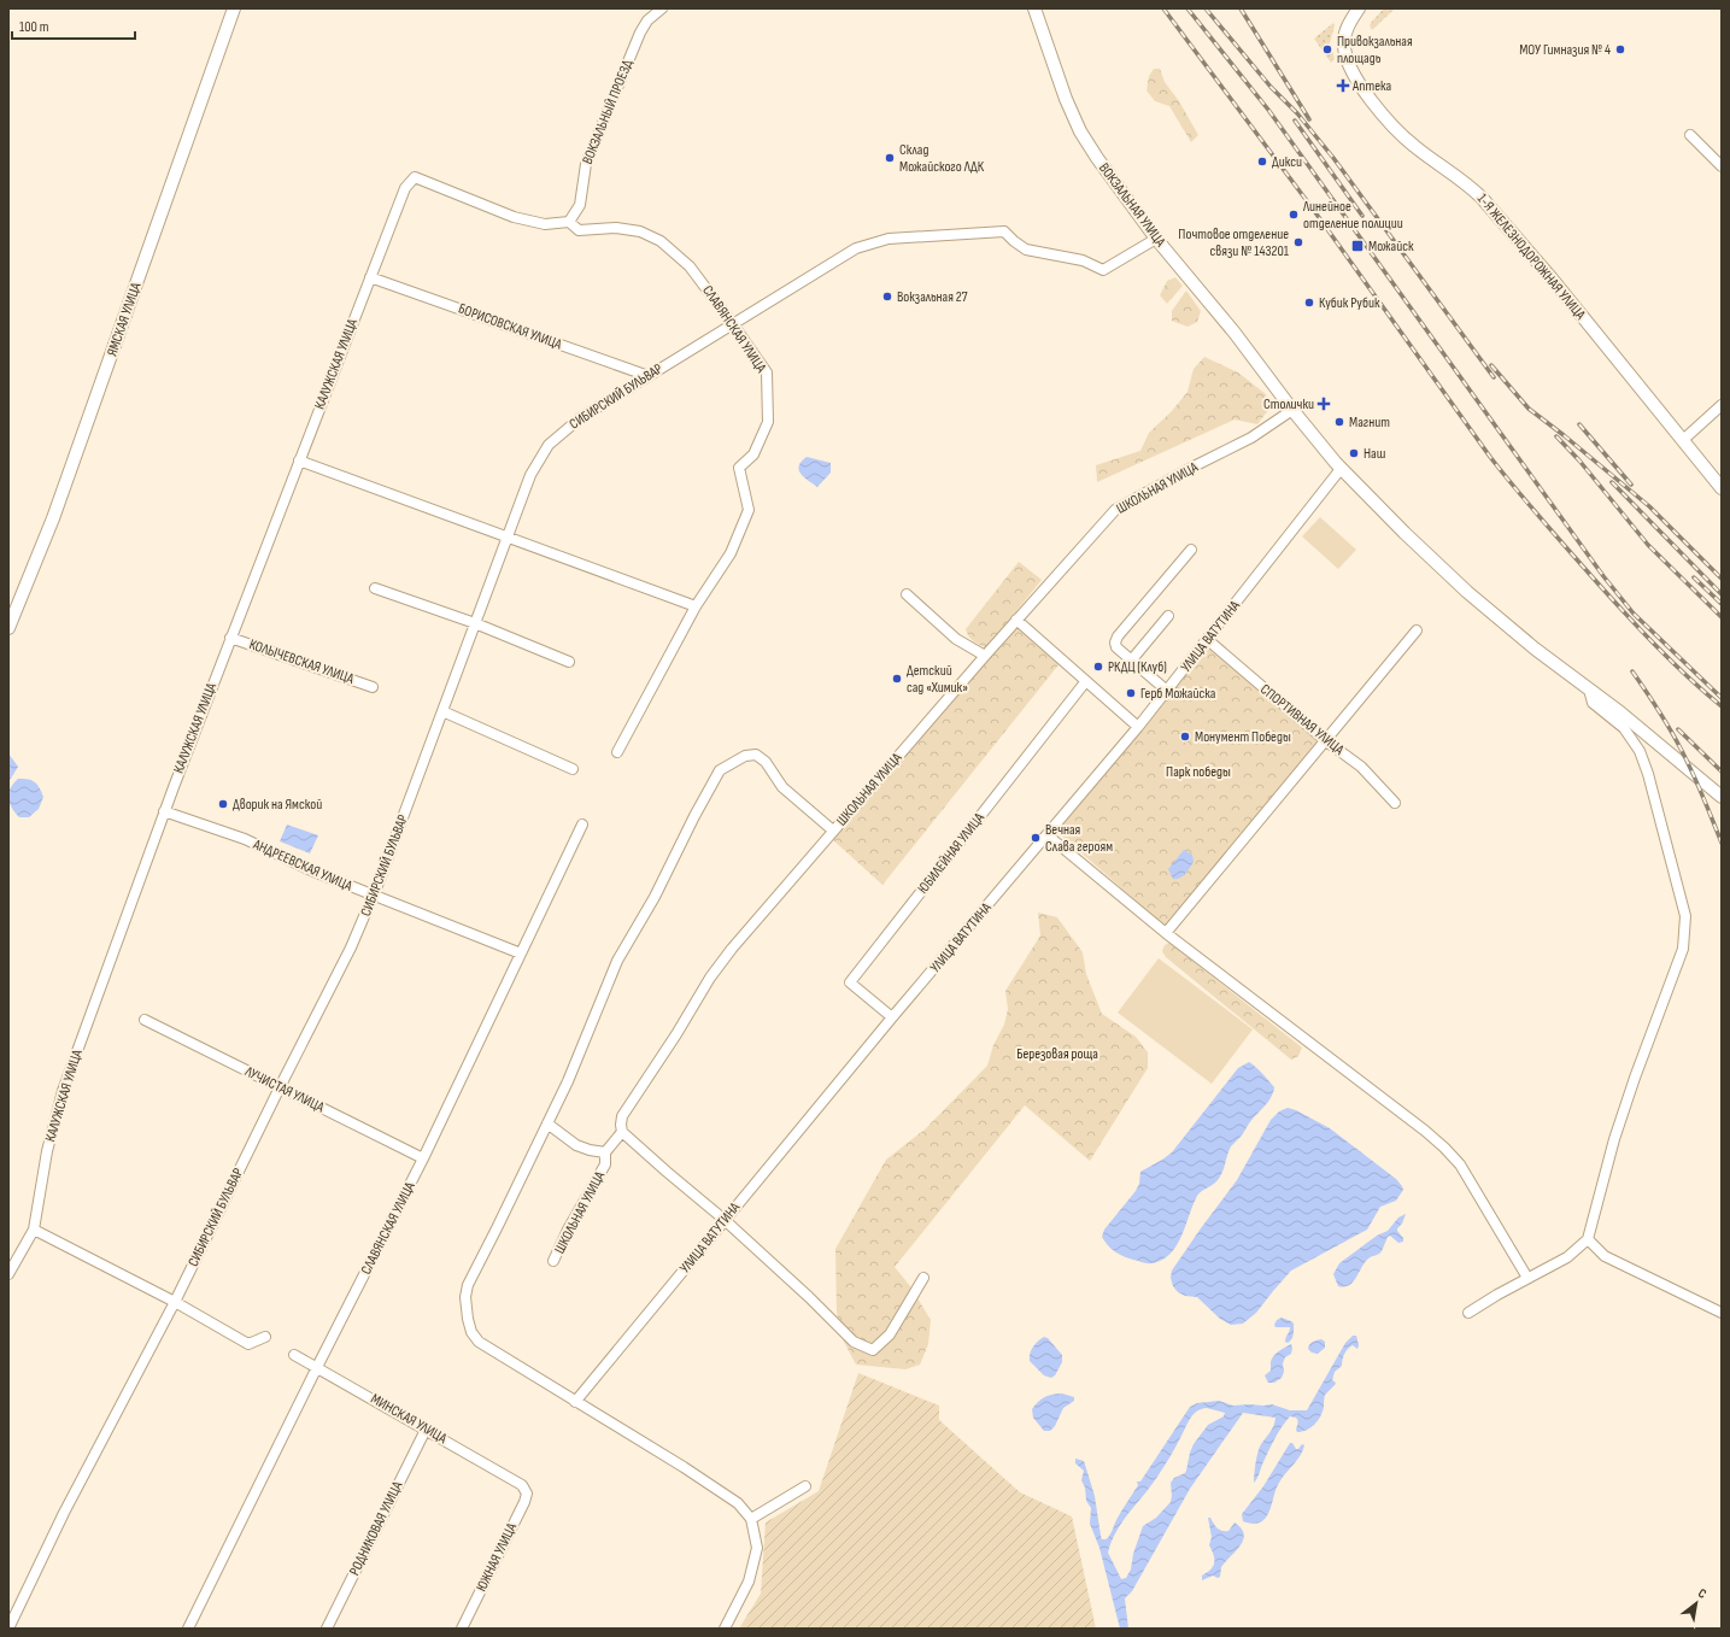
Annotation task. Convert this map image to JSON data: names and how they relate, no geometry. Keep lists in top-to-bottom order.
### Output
{
  "streets": {
    "main road": ["ВОКЗАЛЬНАЯ УЛИЦА", "1-Я ЖЕЛЕЗНОДОРОЖНАЯ УЛИЦА", "ЯМСКАЯ УЛИЦА"],
    "street": [
      "ВОКЗАЛЬНЫЙ ПРОЕЗД",
      "БОРИСОВСКАЯ УЛИЦА",
      "СЛАВЯНСКАЯ УЛИЦА",
      "КАЛУЖСКАЯ УЛИЦА",
      "СИБИРСКИЙ БУЛЬВАР",
      "ШКОЛЬНАЯ УЛИЦА",
      "УЛИЦА ВАТУТИНА",
      "КОЛЫЧЕВСКАЯ УЛИЦА",
      "СПОРТИВНАЯ УЛИЦА",
      "ЮБИЛЕЙНАЯ УЛИЦА",
      "АНДРЕЕВСКАЯ УЛИЦА",
      "ЛУЧИСТАЯ УЛИЦА",
      "МИНСКАЯ УЛИЦА",
      "РОДНИКОВАЯ УЛИЦА",
      "ЮЖНАЯ УЛИЦА"
    ]
  },
  "crossings": [
    ["ВОКЗАЛЬНЫЙ ПРОЕЗД", "СЛАВЯНСКАЯ УЛИЦА"],
    ["ВОКЗАЛЬНАЯ УЛИЦА", "СИБИРСКИЙ БУЛЬВАР"],
    ["ВОКЗАЛЬНАЯ УЛИЦА", "ШКОЛЬНАЯ УЛИЦА"],
    ["ВОКЗАЛЬНАЯ УЛИЦА", "УЛИЦА ВАТУТИНА"],
    ["БОРИСОВСКАЯ УЛИЦА", "КАЛУЖСКАЯ УЛИЦА"],
    ["БОРИСОВСКАЯ УЛИЦА", "СИБИРСКИЙ БУЛЬВАР"],
    ["СЛАВЯНСКАЯ УЛИЦА", "КАЛУЖСКАЯ УЛИЦА"],
    ["СЛАВЯНСКАЯ УЛИЦА", "СИБИРСКИЙ БУЛЬВАР"],
    ["СЛАВЯНСКАЯ УЛИЦА", "АНДРЕЕВСКАЯ УЛИЦА"],
    ["СЛАВЯНСКАЯ УЛИЦА", "ЛУЧИСТАЯ УЛИЦА"],
    ["СЛАВЯНСКАЯ УЛИЦА", "МИНСКАЯ УЛИЦА"],
    ["КАЛУЖСКАЯ УЛИЦА", "КОЛЫЧЕВСКАЯ УЛИЦА"],
    ["КАЛУЖСКАЯ УЛИЦА", "АНДРЕЕВСКАЯ УЛИЦА"],
    ["СИБИРСКИЙ БУЛЬВАР", "АНДРЕЕВСКАЯ УЛИЦА"],
    ["СИБИРСКИЙ БУЛЬВАР", "ЛУЧИСТАЯ УЛИЦА"],
    ["УЛИЦА ВАТУТИНА", "СПОРТИВНАЯ УЛИЦА"],
    ["УЛИЦА ВАТУТИНА", "ЮБИЛЕЙНАЯ УЛИЦА"],
    ["МИНСКАЯ УЛИЦА", "РОДНИКОВАЯ УЛИЦА"],
    ["МИНСКАЯ УЛИЦА", "ЮЖНАЯ УЛИЦА"]
  ],
  "parks": ["Парк победы", "Березовая роща"],
  "places": {
    "other": [
      "Привокзальная площадь",
      "МОУ Гимназия № 4",
      "Склад Можайского ЛДК",
      "Дикси",
      "Линейное отделение полиции",
      "Почтовое отделение связи № 143201",
      "Вокзальная 27",
      "Кубик Рубик",
      "Магнит",
      "Наш",
      "РКДЦ (Клуб)",
      "Детский сад «Химик»",
      "Герб Можайска",
      "Монумент Победы",
      "Дворик на Ямской",
      "Вечная Слава героям"
    ],
    "health": ["Аптека", "Столички"],
    "transit": ["Можайск"]
  },
  "scale_bar": "100 m",
  "north": "top right"
}
